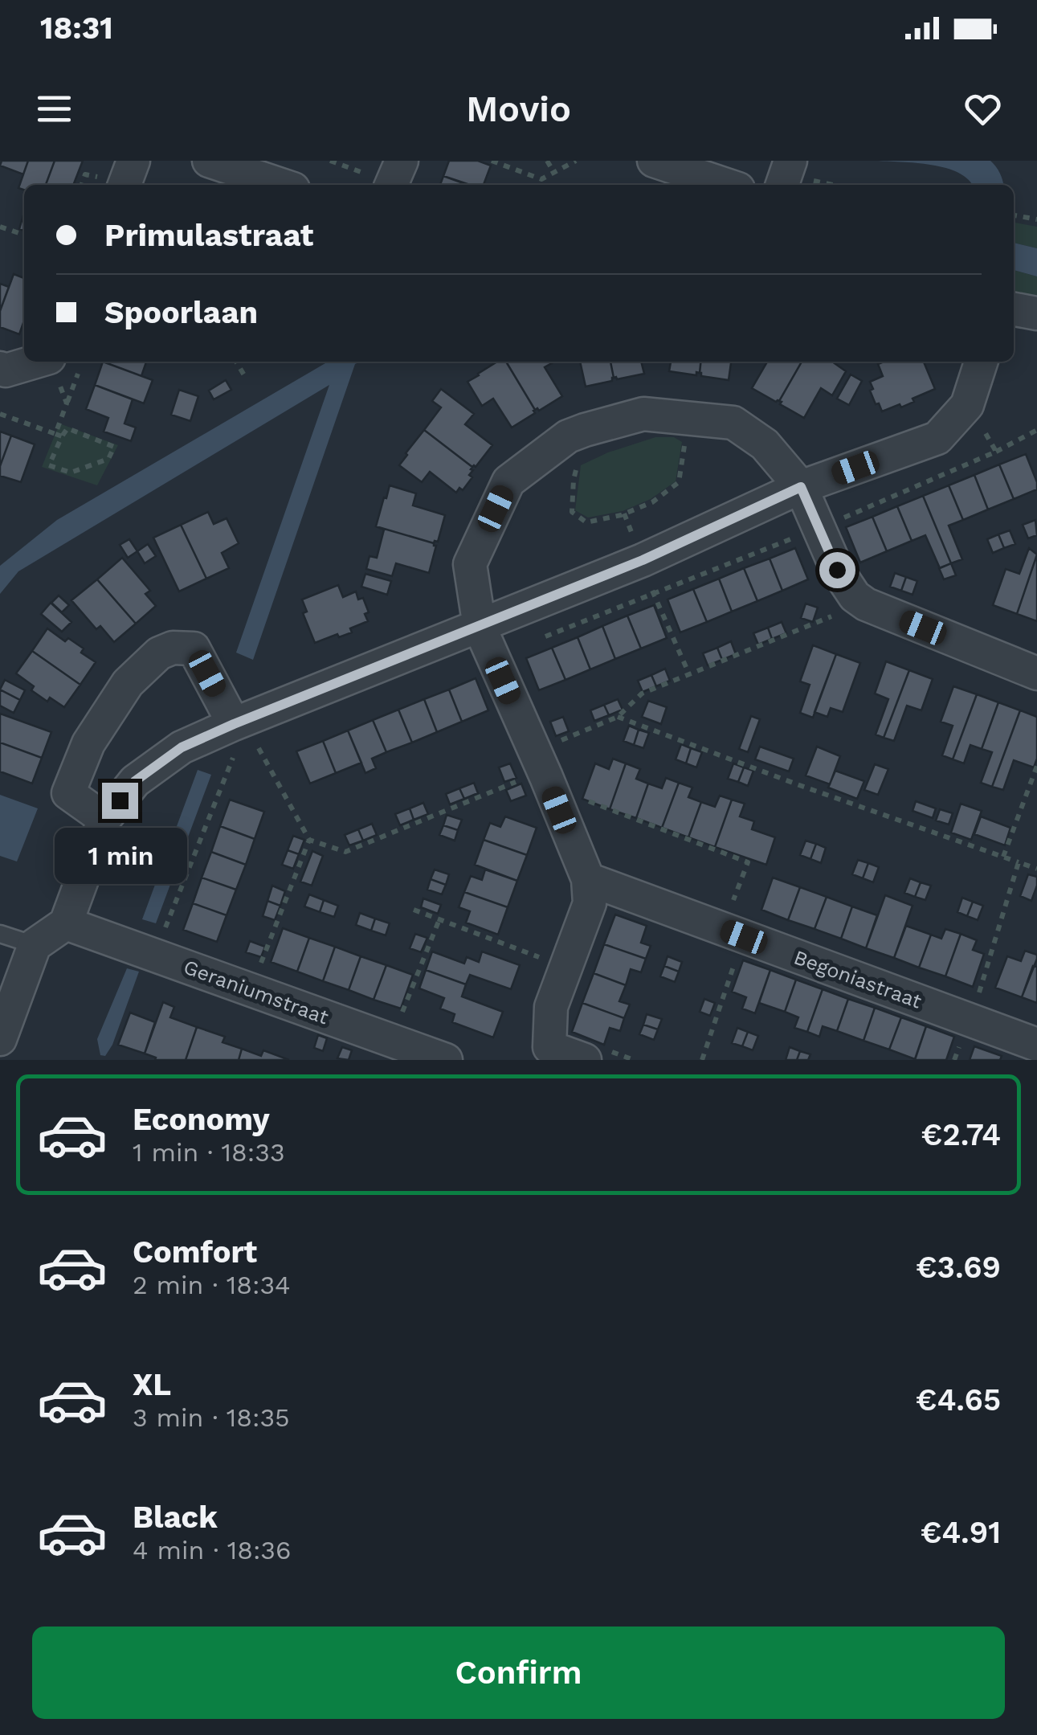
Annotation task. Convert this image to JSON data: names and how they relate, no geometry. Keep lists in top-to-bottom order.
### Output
{
  "streets": {
    "street": ["Begoniastraat", "Geraniumstraat"]
  },
  "page": {
    "status": "18:31",
    "header": "Movio",
    "banner": ["Primulastraat", "Spoorlaan"],
    "bubble": "1 min",
    "list": [
      {
        "name": "Economy",
        "note": "1 min · 18:33",
        "value": "€2.74"
      },
      {
        "name": "Comfort",
        "note": "2 min · 18:34",
        "value": "€3.69"
      },
      {
        "name": "XL",
        "note": "3 min · 18:35",
        "value": "€4.65"
      },
      {
        "name": "Black",
        "note": "4 min · 18:36",
        "value": "€4.91"
      }
    ],
    "buttons": "Confirm"
  }
}
